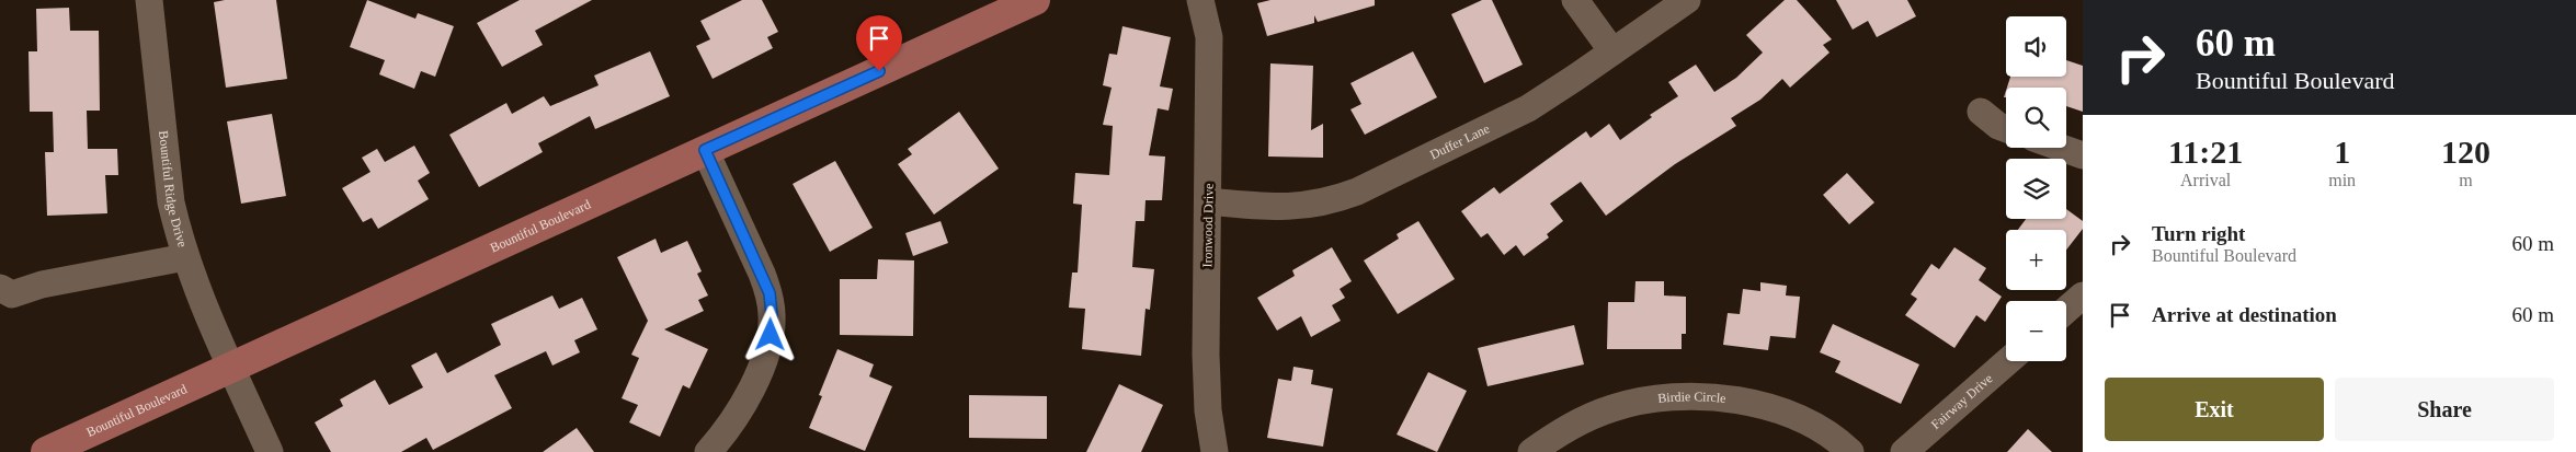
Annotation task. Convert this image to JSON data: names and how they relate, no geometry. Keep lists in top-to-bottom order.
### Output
{
  "streets": {
    "main road": ["Bountiful Boulevard"],
    "street": [
      "Duffer Lane",
      "Bountiful Ridge Drive",
      "Ironwood Drive",
      "Birdie Circle",
      "Fairway Drive"
    ]
  },
  "crossings": [
    ["Duffer Lane", "Ironwood Drive"],
    ["Bountiful Ridge Drive", "Bountiful Boulevard"]
  ],
  "page": {
    "turn": ["60 m", "Bountiful Boulevard"],
    "map_buttons": ["+", "−"],
    "eta": [
      "11:21",
      "Arrival",
      "1",
      "min",
      "120",
      "m"
    ],
    "list": [
      {
        "name": "Turn right",
        "note": "Bountiful Boulevard",
        "value": "60 m"
      },
      {
        "name": "Arrive at destination",
        "value": "60 m"
      }
    ],
    "buttons": ["Exit", "Share"]
  }
}
